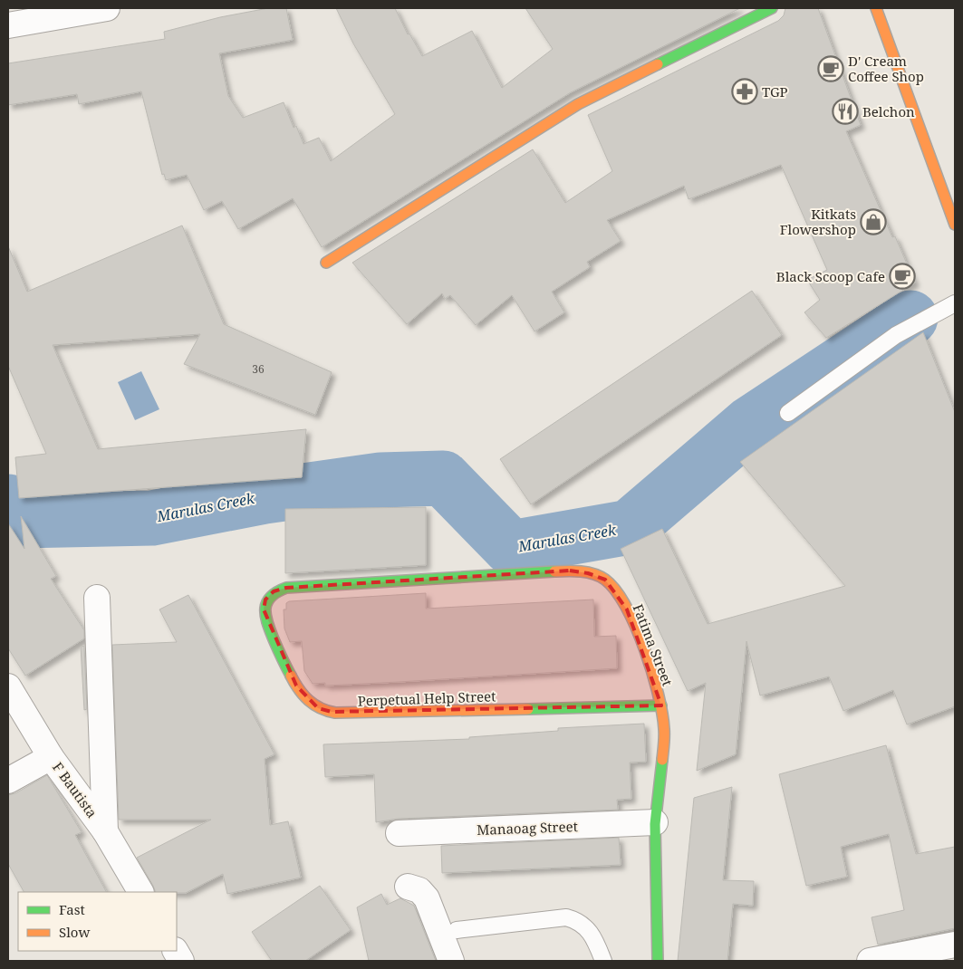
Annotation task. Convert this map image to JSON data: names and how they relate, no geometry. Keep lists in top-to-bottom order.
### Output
{
  "streets": {
    "main road": ["Fatima Street", "Perpetual Help Street"],
    "street": ["F Bautista", "Manaoag Street"]
  },
  "crossings": [
    ["Fatima Street", "Perpetual Help Street"],
    ["Fatima Street", "Manaoag Street"]
  ],
  "water": ["Marulas Creek"],
  "places": {
    "cafe": ["D' Cream Coffee Shop", "Black Scoop Cafe"],
    "pharmacy": ["TGP"],
    "restaurant": ["Belchon"],
    "shop": ["Kitkats Flowershop"]
  },
  "house_numbers": ["36"],
  "legend": ["Fast", "Slow"]
}
